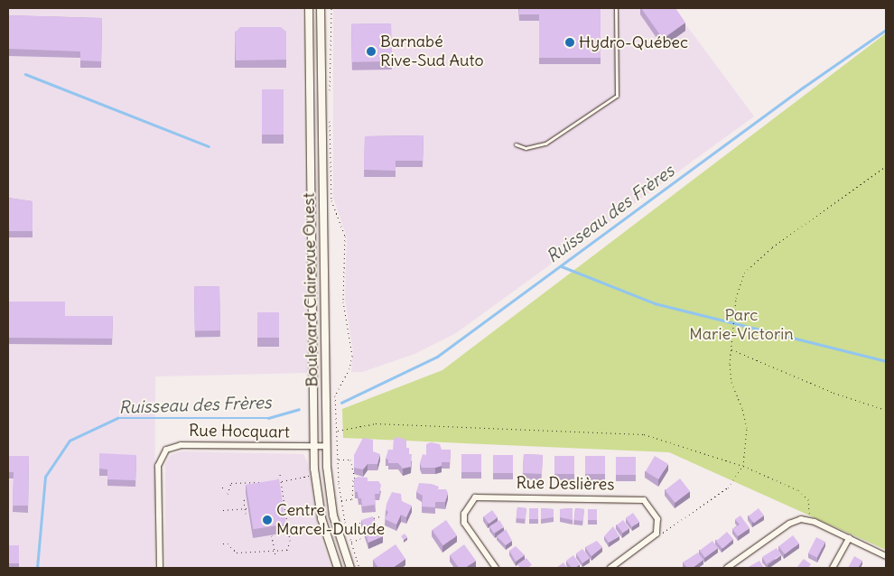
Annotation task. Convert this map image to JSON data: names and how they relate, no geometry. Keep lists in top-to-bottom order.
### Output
{
  "streets": {
    "street": ["Boulevard Clairevue Ouest", "Rue Hocquart", "Rue Deslières"]
  },
  "crossings": [
    ["Boulevard Clairevue Ouest", "Rue Hocquart"]
  ],
  "water": ["Ruisseau des Frères"],
  "parks": ["Parc Marie-Victorin"],
  "places": ["Hydro-Québec", "Barnabé Rive-Sud Auto", "Centre Marcel-Dulude"]
}
